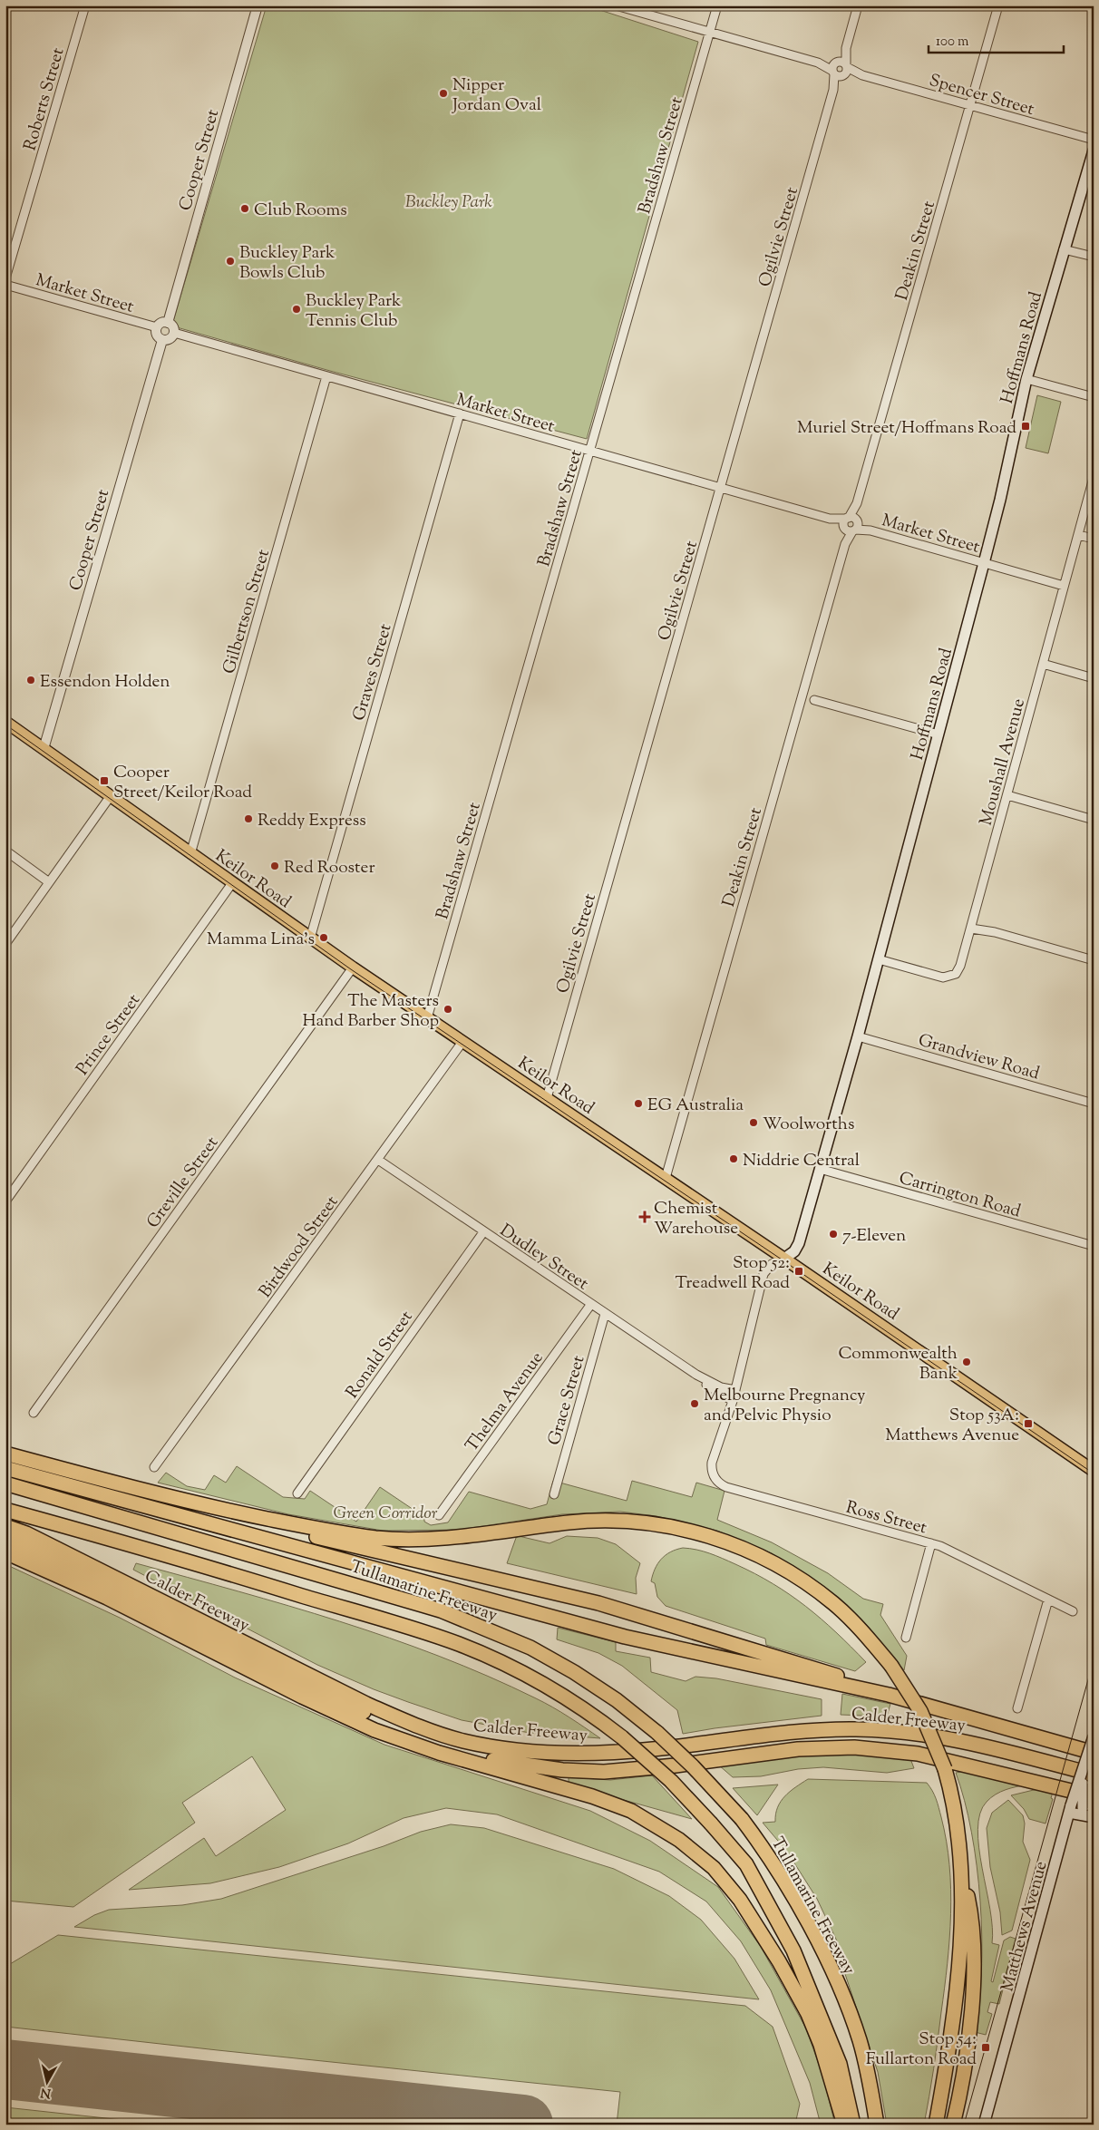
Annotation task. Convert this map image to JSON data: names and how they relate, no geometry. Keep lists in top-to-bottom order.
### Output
{
  "streets": {
    "highway": ["Tullamarine Freeway", "Calder Freeway"],
    "main road": ["Hoffmans Road", "Keilor Road", "Matthews Avenue"],
    "street": [
      "Spencer Street",
      "Roberts Street",
      "Bradshaw Street",
      "Cooper Street",
      "Ogilvie Street",
      "Deakin Street",
      "Market Street",
      "Gilbertson Street",
      "Graves Street",
      "Moushall Avenue",
      "Prince Street",
      "Grandview Road",
      "Greville Street",
      "Carrington Road",
      "Birdwood Street",
      "Dudley Street",
      "Ronald Street",
      "Grace Street",
      "Thelma Avenue",
      "Ross Street"
    ]
  },
  "crossings": [
    ["Spencer Street", "Bradshaw Street"],
    ["Spencer Street", "Ogilvie Street"],
    ["Spencer Street", "Deakin Street"],
    ["Bradshaw Street", "Market Street"],
    ["Bradshaw Street", "Keilor Road"],
    ["Cooper Street", "Market Street"],
    ["Cooper Street", "Keilor Road"],
    ["Ogilvie Street", "Market Street"],
    ["Ogilvie Street", "Keilor Road"],
    ["Deakin Street", "Market Street"],
    ["Deakin Street", "Keilor Road"],
    ["Market Street", "Hoffmans Road"],
    ["Market Street", "Gilbertson Street"],
    ["Market Street", "Graves Street"],
    ["Market Street", "Moushall Avenue"],
    ["Hoffmans Road", "Moushall Avenue"],
    ["Hoffmans Road", "Keilor Road"],
    ["Hoffmans Road", "Grandview Road"],
    ["Hoffmans Road", "Carrington Road"],
    ["Gilbertson Street", "Keilor Road"],
    ["Graves Street", "Keilor Road"],
    ["Keilor Road", "Prince Street"],
    ["Keilor Road", "Greville Street"],
    ["Keilor Road", "Birdwood Street"],
    ["Birdwood Street", "Dudley Street"],
    ["Dudley Street", "Ronald Street"],
    ["Dudley Street", "Grace Street"],
    ["Dudley Street", "Thelma Avenue"],
    ["Dudley Street", "Ross Street"],
    ["Calder Freeway", "Matthews Avenue"]
  ],
  "parks": ["Buckley Park", "Green Corridor"],
  "places": {
    "other": [
      "Nipper Jordan Oval",
      "Club Rooms",
      "Buckley Park Bowls Club",
      "Buckley Park Tennis Club",
      "Essendon Holden",
      "Reddy Express",
      "Red Rooster",
      "Mamma Lina's",
      "The Masters Hand Barber Shop",
      "EG Australia",
      "Woolworths",
      "Niddrie Central",
      "7-Eleven",
      "Commonwealth Bank",
      "Melbourne Pregnancy and Pelvic Physio"
    ],
    "transit": [
      "Muriel Street/Hoffmans Road",
      "Cooper Street/Keilor Road",
      "Stop 52: Treadwell Road",
      "Stop 53A: Matthews Avenue",
      "Stop 54: Fullarton Road"
    ],
    "health": ["Chemist Warehouse"]
  },
  "scale_bar": "100 m",
  "north": "bottom"
}
